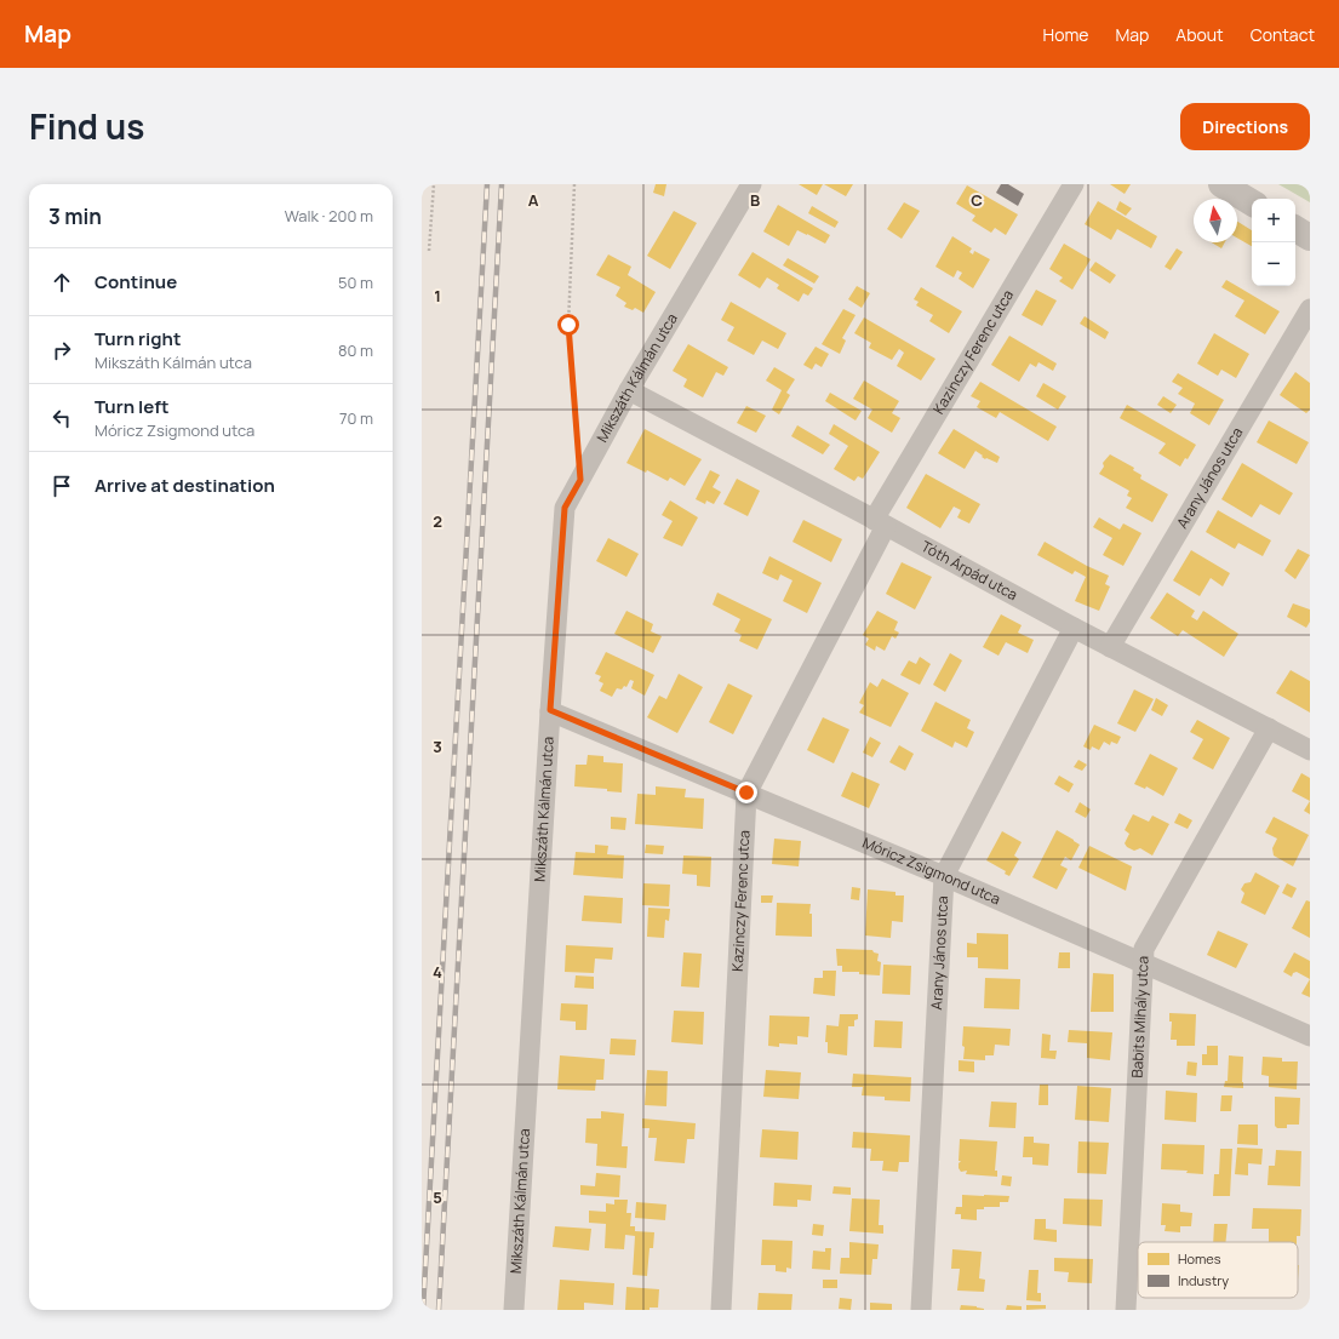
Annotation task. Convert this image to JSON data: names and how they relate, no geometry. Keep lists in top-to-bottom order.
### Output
{
  "streets": {
    "street": [
      "Kazinczy Ferenc utca",
      "Mikszáth Kálmán utca",
      "Arany János utca",
      "Tóth Árpád utca",
      "Móricz Zsigmond utca",
      "Babits Mihály utca"
    ]
  },
  "crossings": [
    ["Kazinczy Ferenc utca", "Tóth Árpád utca"],
    ["Kazinczy Ferenc utca", "Móricz Zsigmond utca"],
    ["Mikszáth Kálmán utca", "Tóth Árpád utca"],
    ["Mikszáth Kálmán utca", "Móricz Zsigmond utca"],
    ["Arany János utca", "Tóth Árpád utca"],
    ["Arany János utca", "Móricz Zsigmond utca"],
    ["Tóth Árpád utca", "Babits Mihály utca"],
    ["Móricz Zsigmond utca", "Babits Mihály utca"]
  ],
  "legend": ["Homes", "Industry"],
  "north": "top",
  "page": {
    "header": "Map",
    "nav": [
      "Home",
      "Map",
      "About",
      "Contact"
    ],
    "title": "Find us",
    "buttons": "Directions",
    "heading": ["3 min", "Walk · 200 m"],
    "map_buttons": ["+", "−"],
    "list": [
      ["Continue", "50 m"],
      ["Turn right", "Mikszáth Kálmán utca", "80 m"],
      ["Turn left", "Móricz Zsigmond utca", "70 m"],
      "Arrive at destination"
    ]
  },
  "grid": {
    "columns": ["A", "B", "C"],
    "rows": [
      "1",
      "2",
      "3",
      "4",
      "5"
    ]
  }
}
